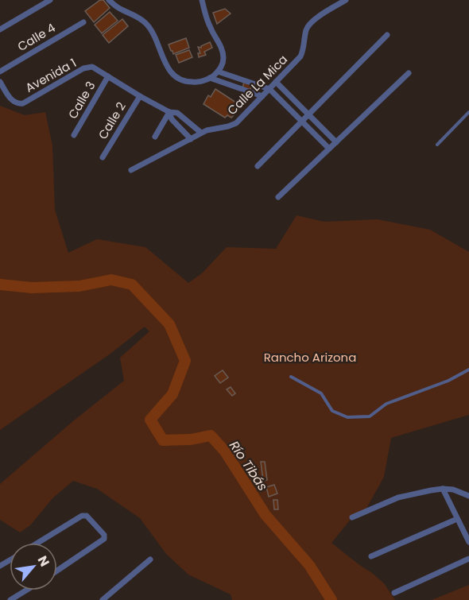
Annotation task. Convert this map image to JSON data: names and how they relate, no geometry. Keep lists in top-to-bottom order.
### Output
{
  "streets": {
    "street": [
      "Calle 4",
      "Avenida 1",
      "Calle La Mica",
      "Calle 3",
      "Calle 2"
    ]
  },
  "crossings": [
    ["Avenida 1", "Calle La Mica"],
    ["Avenida 1", "Calle 3"],
    ["Avenida 1", "Calle 2"]
  ],
  "water": ["Río Tibás"],
  "parks": ["Rancho Arizona"],
  "north": "top right"
}
